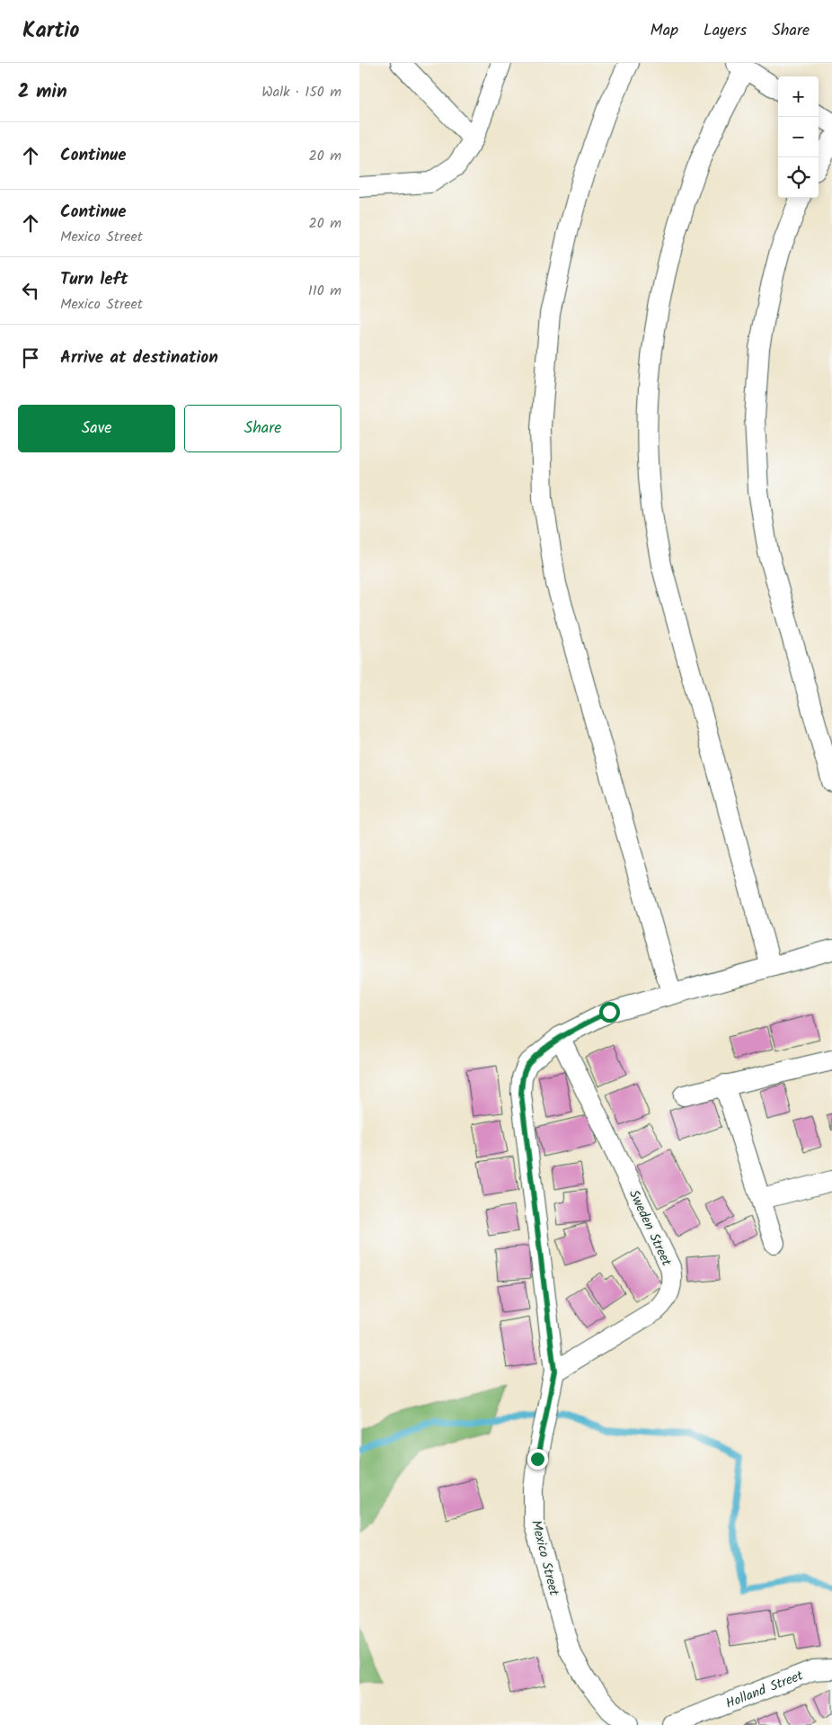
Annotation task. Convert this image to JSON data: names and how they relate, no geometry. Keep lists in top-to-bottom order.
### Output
{
  "streets": {
    "street": ["Sweden Street", "Mexico Street", "Holland Street"]
  },
  "crossings": [
    ["Sweden Street", "Mexico Street"]
  ],
  "page": {
    "header": "Kartio",
    "nav": ["Map", "Layers", "Share"],
    "heading": ["2 min", "Walk · 150 m"],
    "map_buttons": ["+", "−"],
    "list": [
      ["Continue", "20 m"],
      ["Continue", "Mexico Street", "20 m"],
      ["Turn left", "Mexico Street", "110 m"],
      "Arrive at destination"
    ],
    "buttons": ["Save", "Share"]
  }
}
